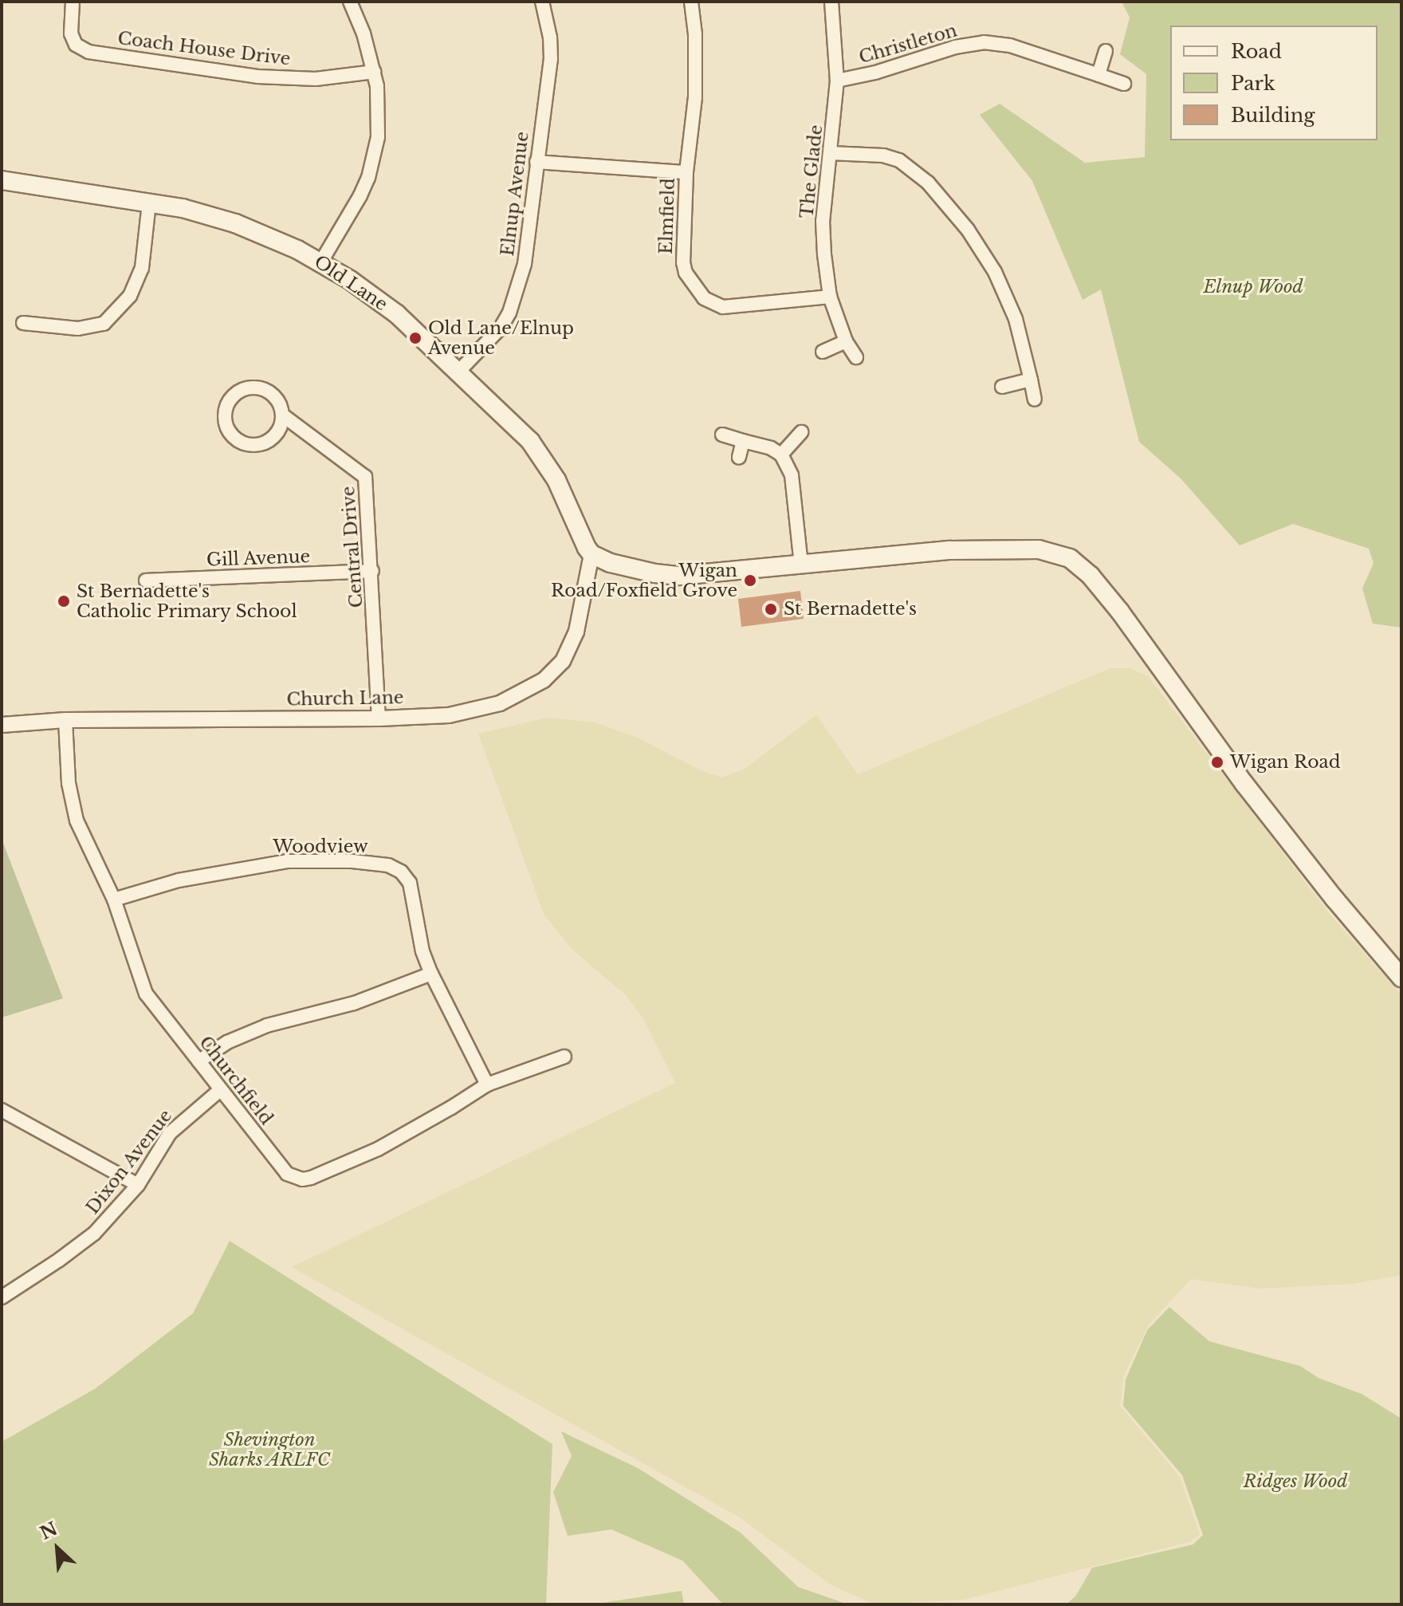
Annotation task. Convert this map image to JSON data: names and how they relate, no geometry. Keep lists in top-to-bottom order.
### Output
{
  "streets": {
    "main road": ["Old Lane"],
    "street": [
      "Christleton",
      "Coach House Drive",
      "The Glade",
      "Elnup Avenue",
      "Elmfield",
      "Central Drive",
      "Gill Avenue",
      "Church Lane",
      "Woodview",
      "Churchfield",
      "Dixon Avenue"
    ]
  },
  "crossings": [
    ["Christleton", "The Glade"],
    ["The Glade", "Elmfield"],
    ["Elnup Avenue", "Old Lane"],
    ["Old Lane", "Church Lane"],
    ["Central Drive", "Gill Avenue"],
    ["Central Drive", "Church Lane"],
    ["Church Lane", "Churchfield"],
    ["Woodview", "Churchfield"],
    ["Churchfield", "Dixon Avenue"]
  ],
  "parks": ["Elnup Wood", "Shevington Sharks ARLFC", "Ridges Wood"],
  "places": [
    "Old Lane/Elnup Avenue",
    "Wigan Road/Foxfield Grove",
    "St Bernadette's Catholic Primary School",
    "St Bernadette's",
    "Wigan Road"
  ],
  "legend": ["Road", "Park", "Building"],
  "north": "top left"
}
